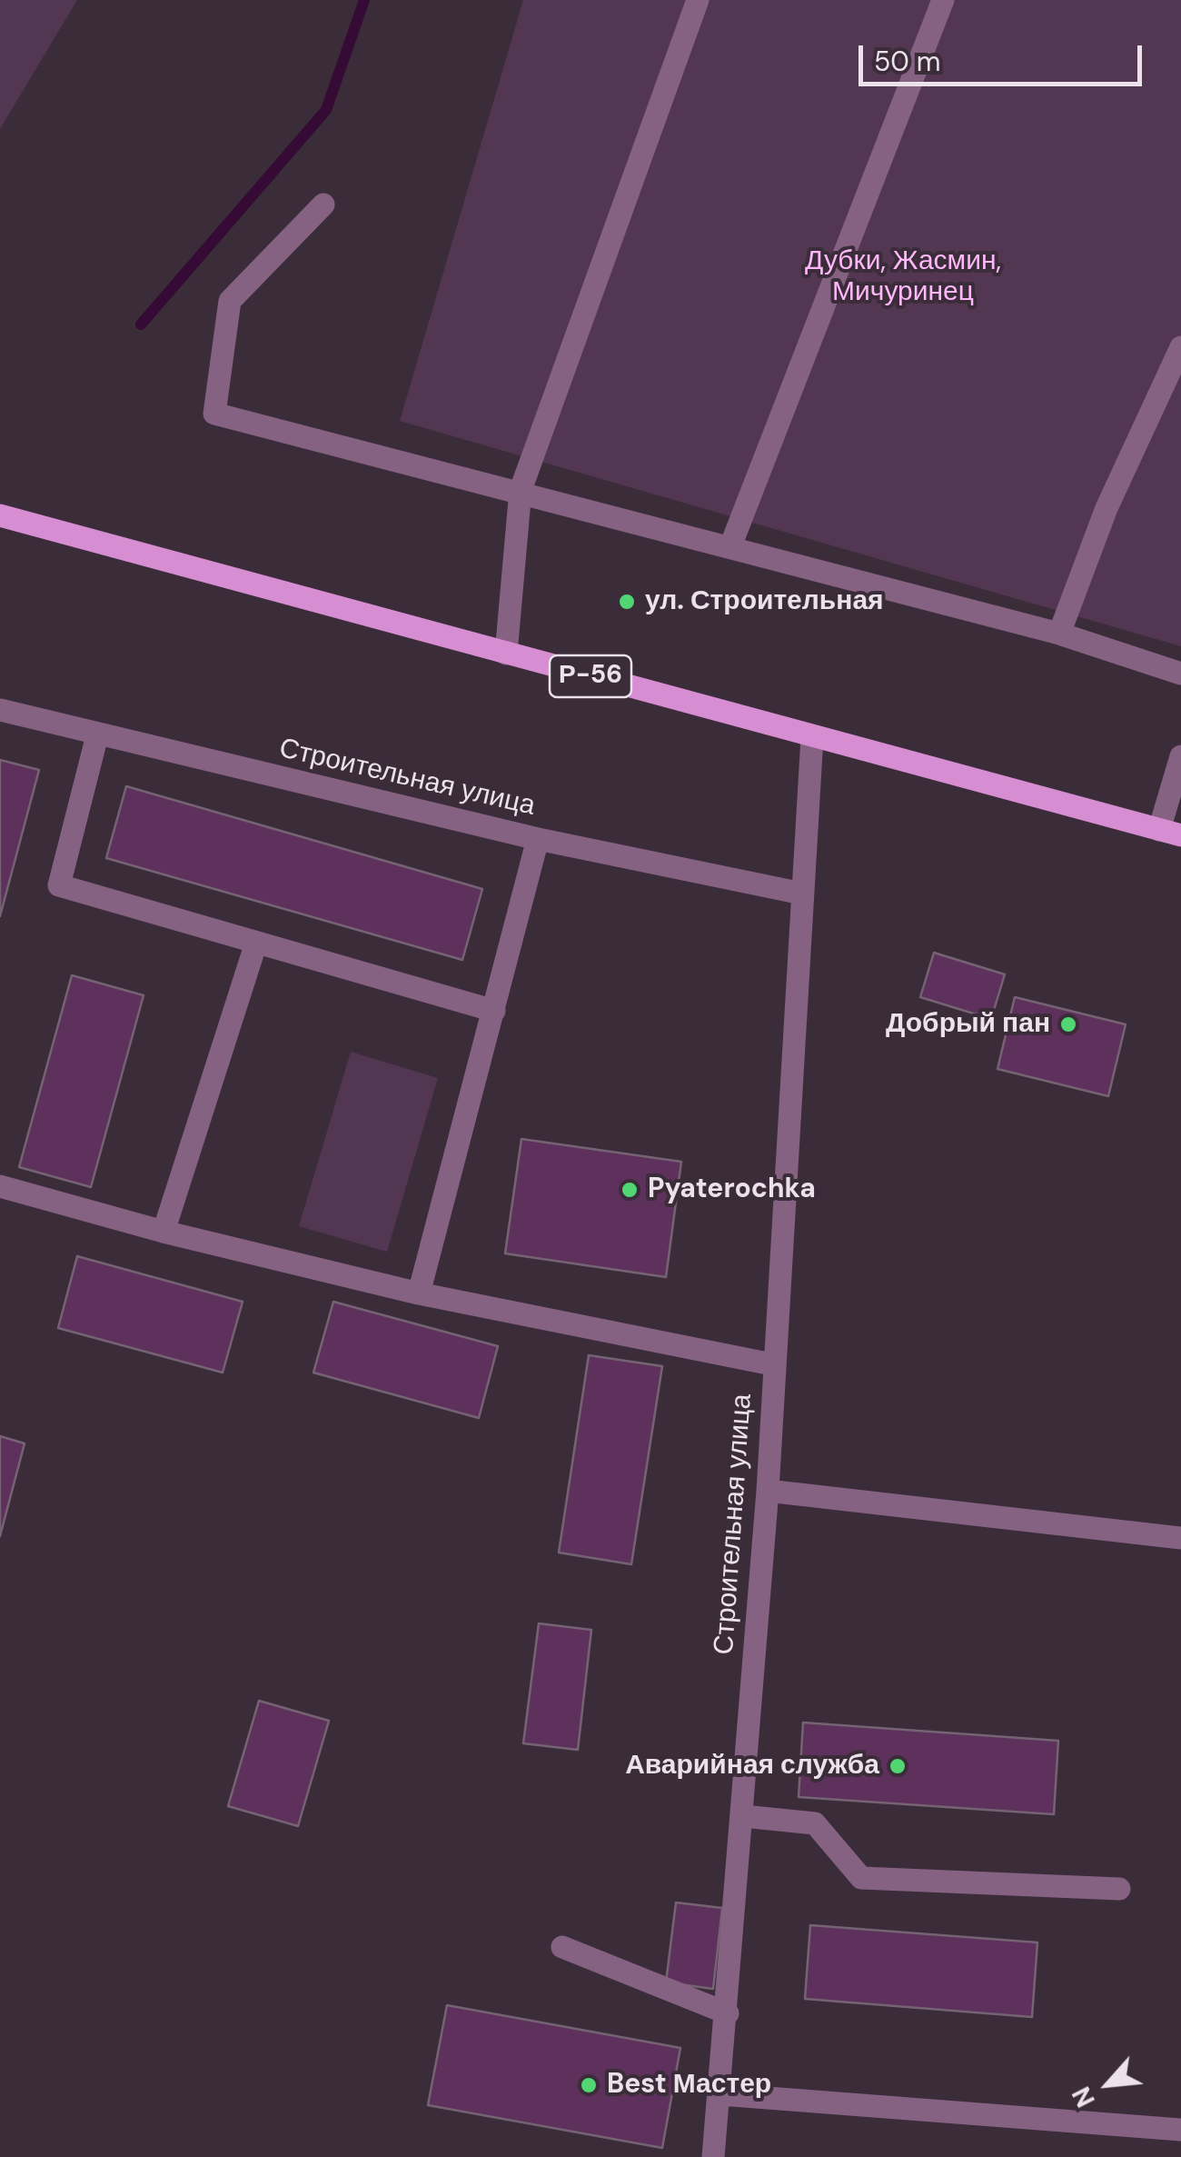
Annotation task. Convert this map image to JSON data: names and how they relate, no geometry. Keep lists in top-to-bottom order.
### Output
{
  "streets": {
    "main road": ["Р-56"],
    "street": ["Строительная улица"]
  },
  "crossings": [
    ["Р-56", "Строительная улица"]
  ],
  "parks": ["Дубки, Жасмин, Мичуринец"],
  "places": [
    "ул. Строительная",
    "Добрый пан",
    "Pyaterochka",
    "Аварийная служба",
    "Best Мастер"
  ],
  "scale_bar": "50 m",
  "north": "bottom left"
}
